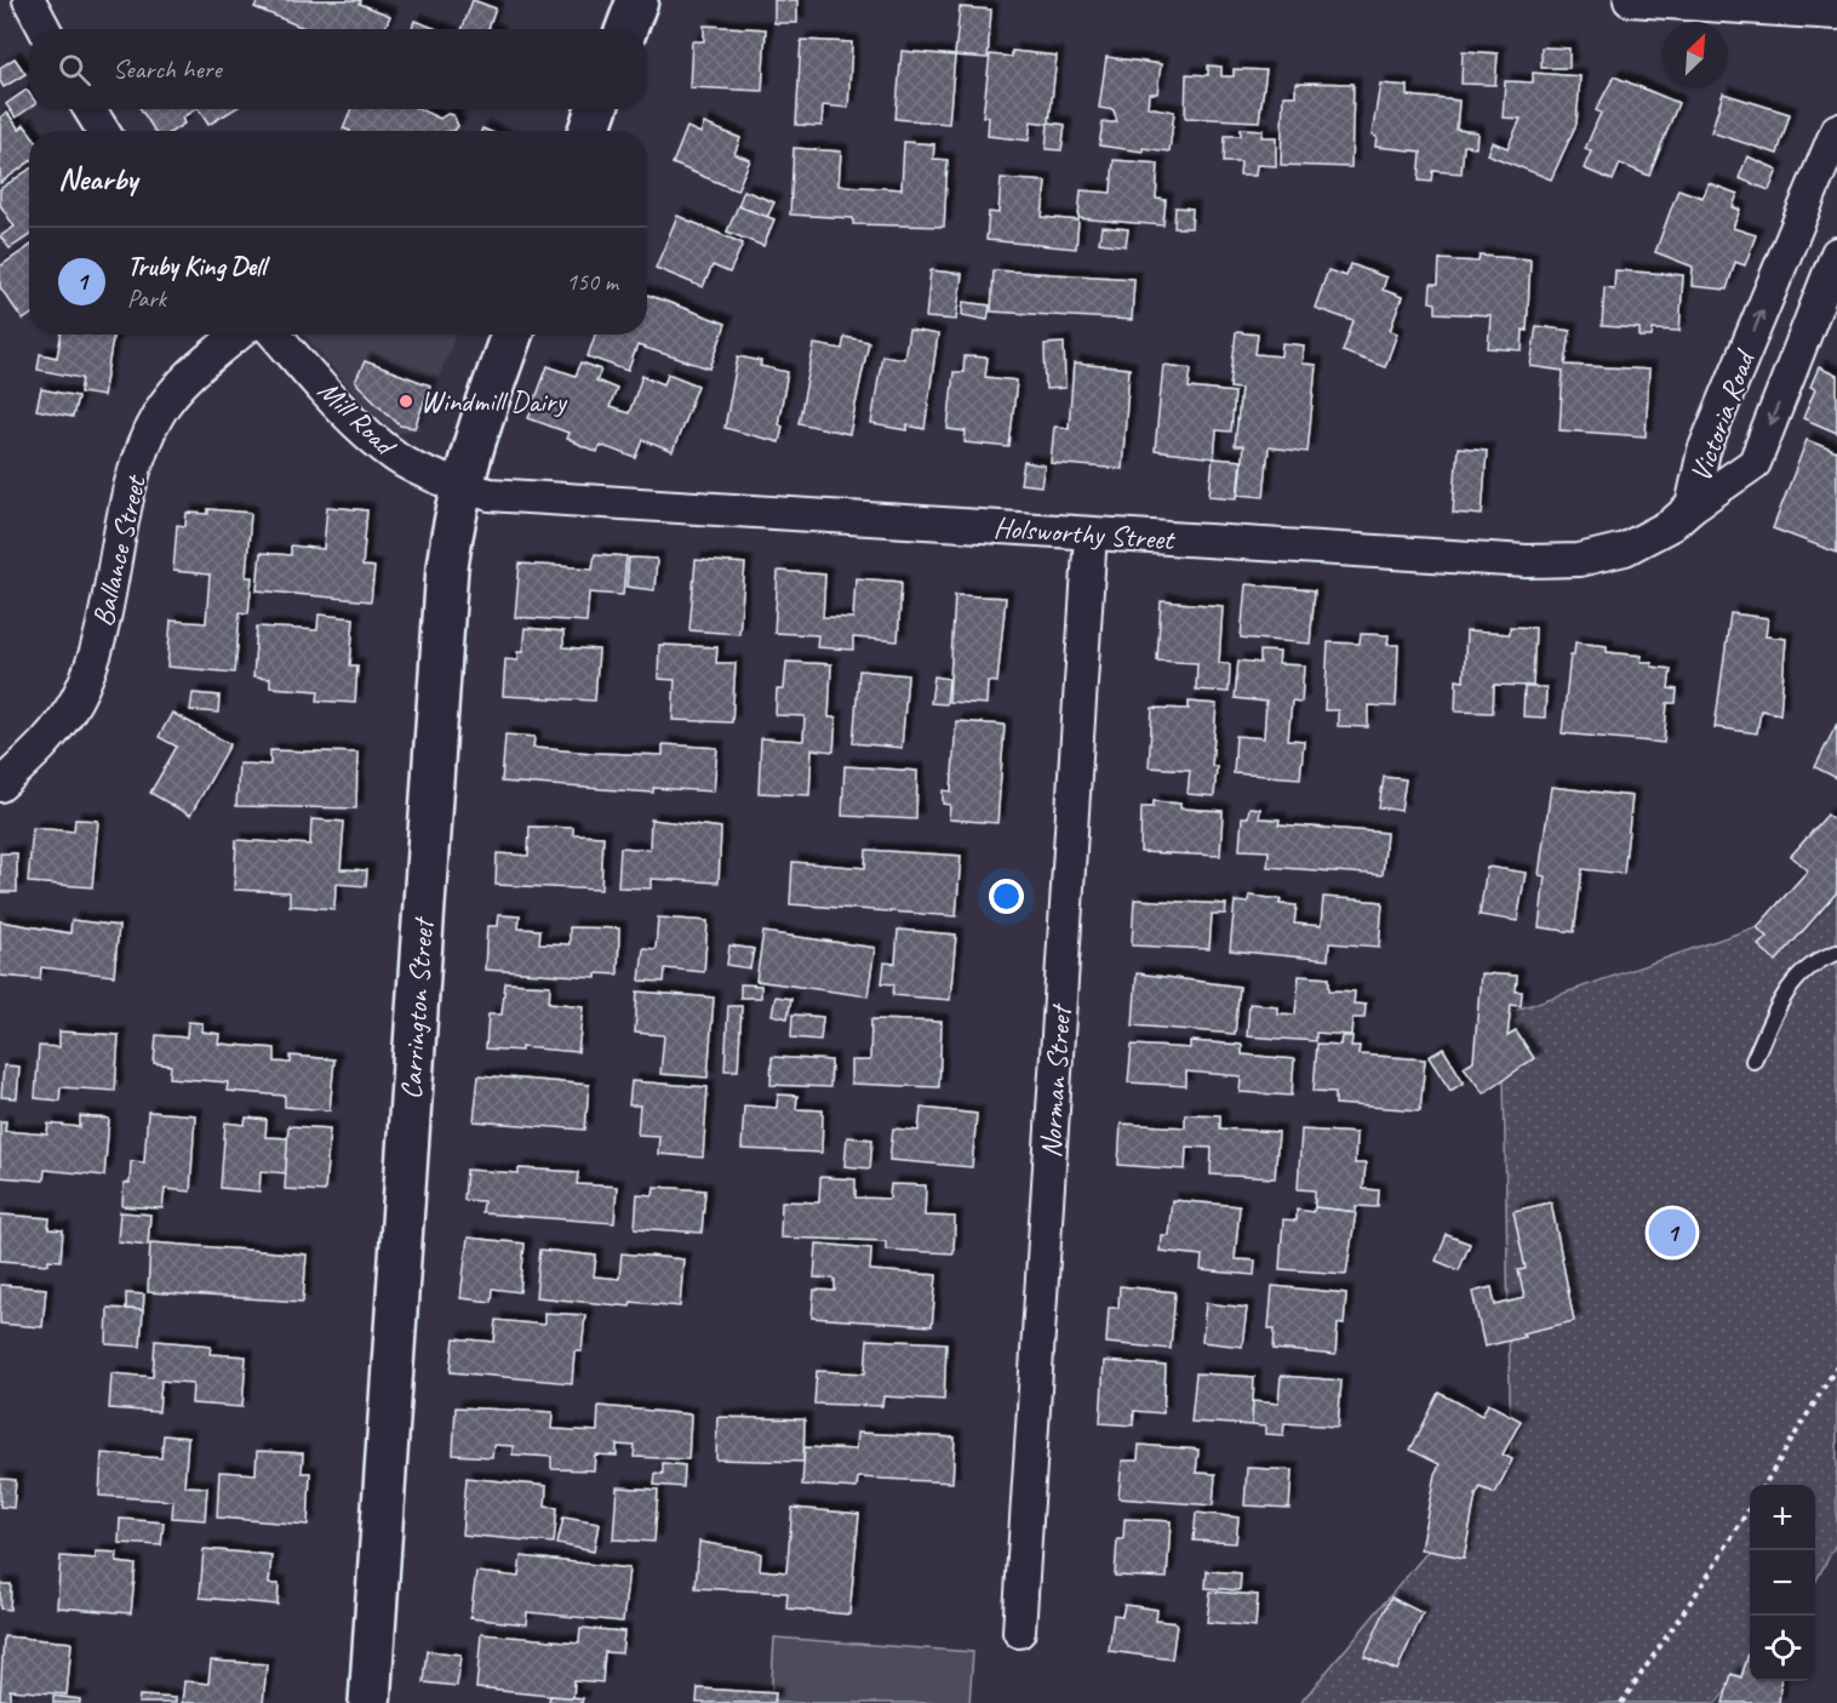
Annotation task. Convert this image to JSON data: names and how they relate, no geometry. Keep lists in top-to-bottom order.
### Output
{
  "streets": {
    "main road": ["Carrington Street"],
    "street": [
      "Mill Road",
      "Victoria Road",
      "Holsworthy Street",
      "Ballance Street",
      "Norman Street"
    ]
  },
  "crossings": [
    ["Mill Road", "Holsworthy Street"],
    ["Mill Road", "Carrington Street"],
    ["Victoria Road", "Holsworthy Street"],
    ["Holsworthy Street", "Carrington Street"],
    ["Holsworthy Street", "Norman Street"]
  ],
  "places": ["Windmill Dairy"],
  "north": "top right",
  "page": {
    "search": "Search here",
    "heading": "Nearby",
    "list": [
      {
        "mark": "1",
        "name": "Truby King Dell",
        "note": "Park",
        "value": "150 m"
      }
    ],
    "pins": "1",
    "map_buttons": ["+", "−"]
  }
}
